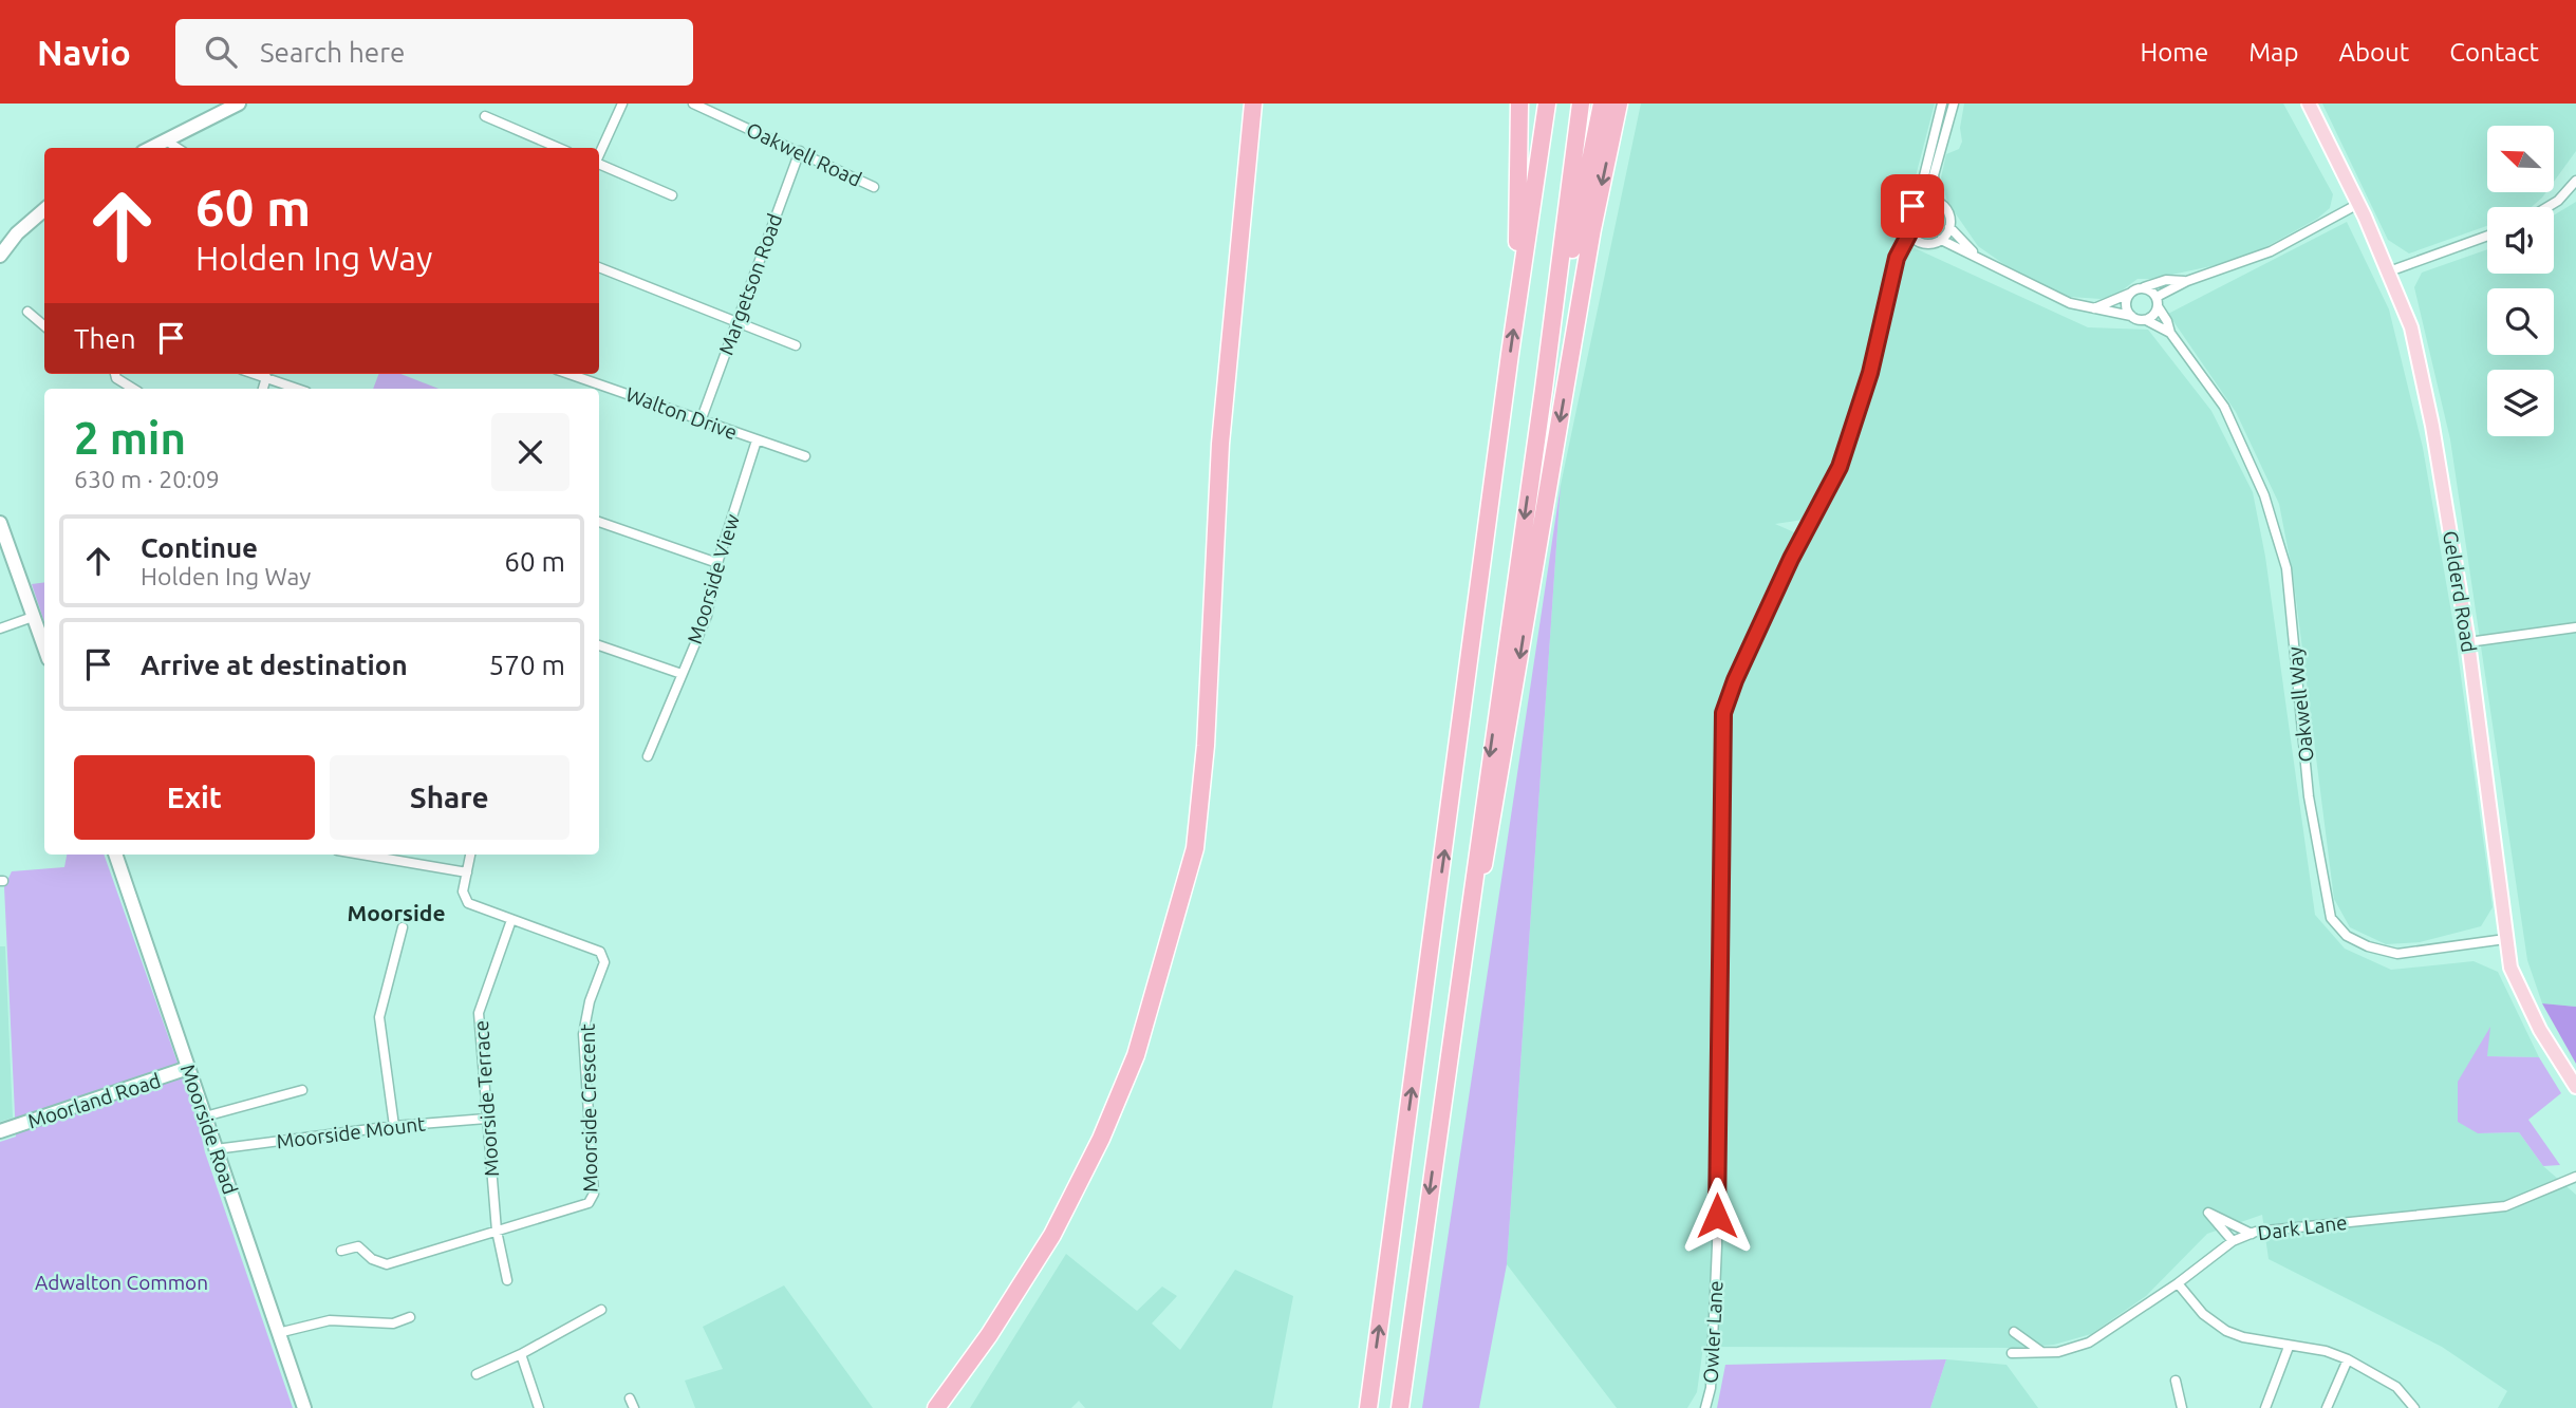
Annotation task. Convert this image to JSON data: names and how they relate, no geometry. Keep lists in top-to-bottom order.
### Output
{
  "streets": {
    "main road": ["Gelderd Road"],
    "street": [
      "Oakwell Road",
      "Margetson Road",
      "Walton Drive",
      "Moorside View",
      "Oakwell Way",
      "Moorside Terrace",
      "Moorland Road",
      "Moorside Crescent",
      "Moorside Road",
      "Moorside Mount",
      "Dark Lane",
      "Owler Lane"
    ]
  },
  "crossings": [
    ["Oakwell Road", "Margetson Road"],
    ["Margetson Road", "Walton Drive"],
    ["Walton Drive", "Moorside View"],
    ["Gelderd Road", "Oakwell Way"],
    ["Moorside Terrace", "Moorside Crescent"],
    ["Moorside Terrace", "Moorside Mount"],
    ["Moorland Road", "Moorside Road"],
    ["Moorside Road", "Moorside Mount"]
  ],
  "districts": ["Moorside"],
  "parks": ["Adwalton Common"],
  "north": "top left",
  "page": {
    "header": "Navio",
    "search": "Search here",
    "nav": [
      "Home",
      "Map",
      "About",
      "Contact"
    ],
    "turn": ["60 m", "Holden Ing Way"],
    "then": "Then",
    "heading": ["2 min", "630 m · 20:09"],
    "list": [
      {
        "name": "Continue",
        "note": "Holden Ing Way",
        "value": "60 m"
      },
      {
        "name": "Arrive at destination",
        "value": "570 m"
      }
    ],
    "buttons": ["Exit", "Share"]
  }
}
